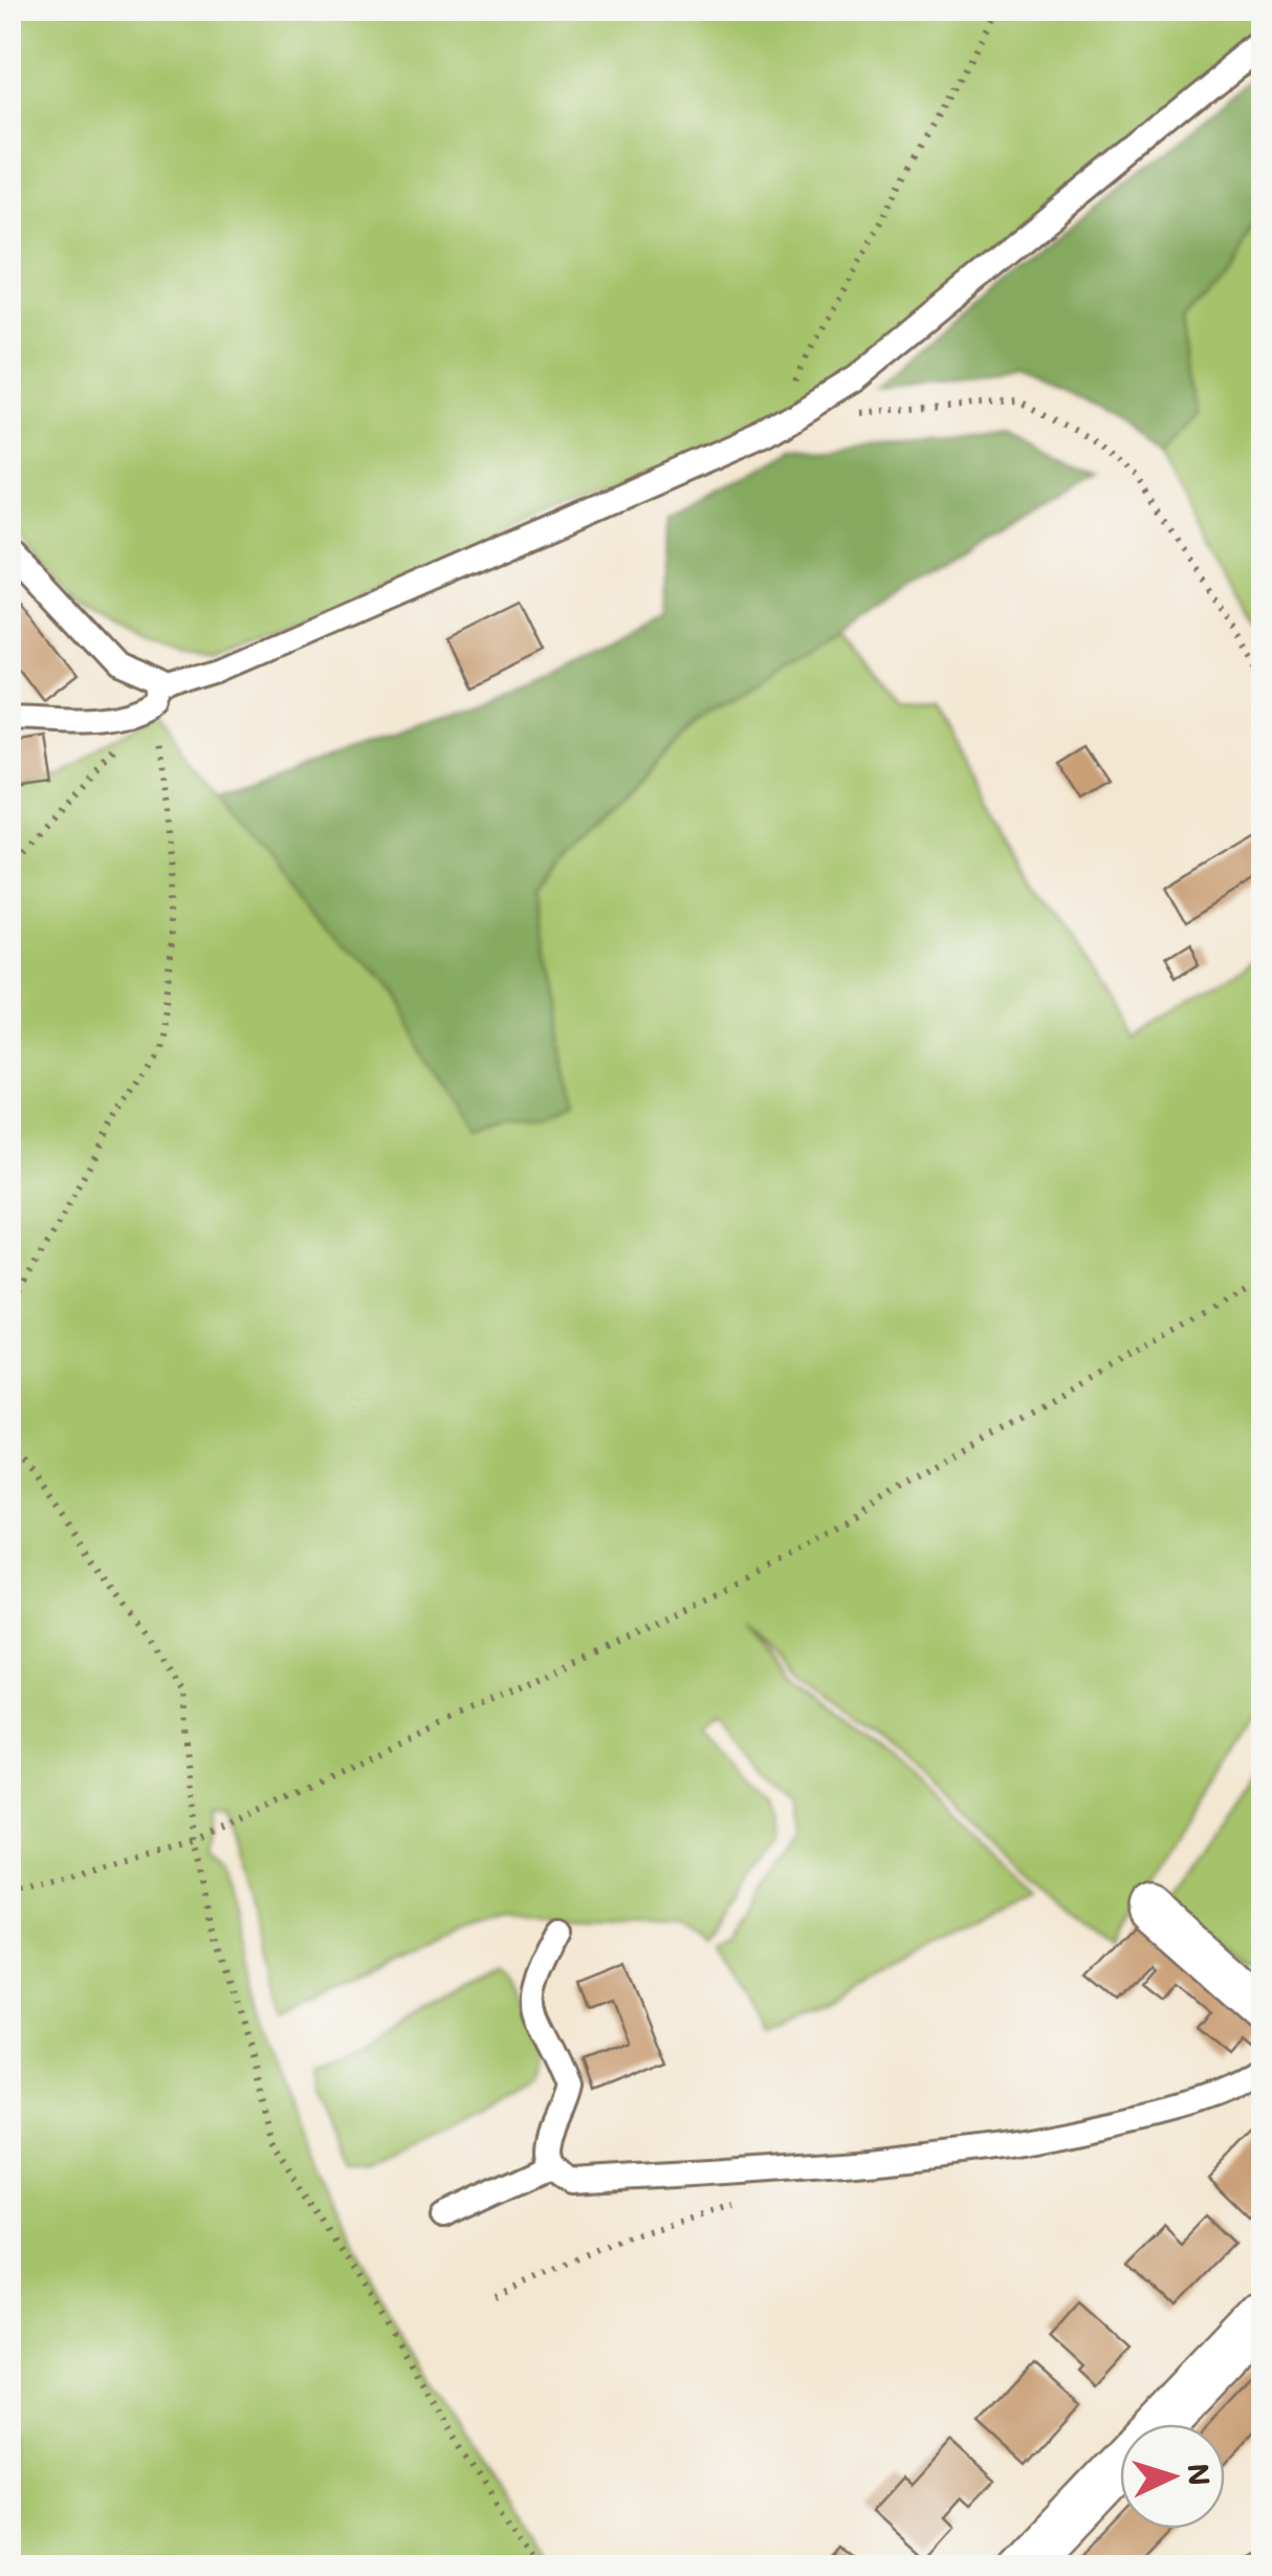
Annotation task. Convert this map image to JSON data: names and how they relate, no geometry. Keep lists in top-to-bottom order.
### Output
{
  "north": "right"
}
